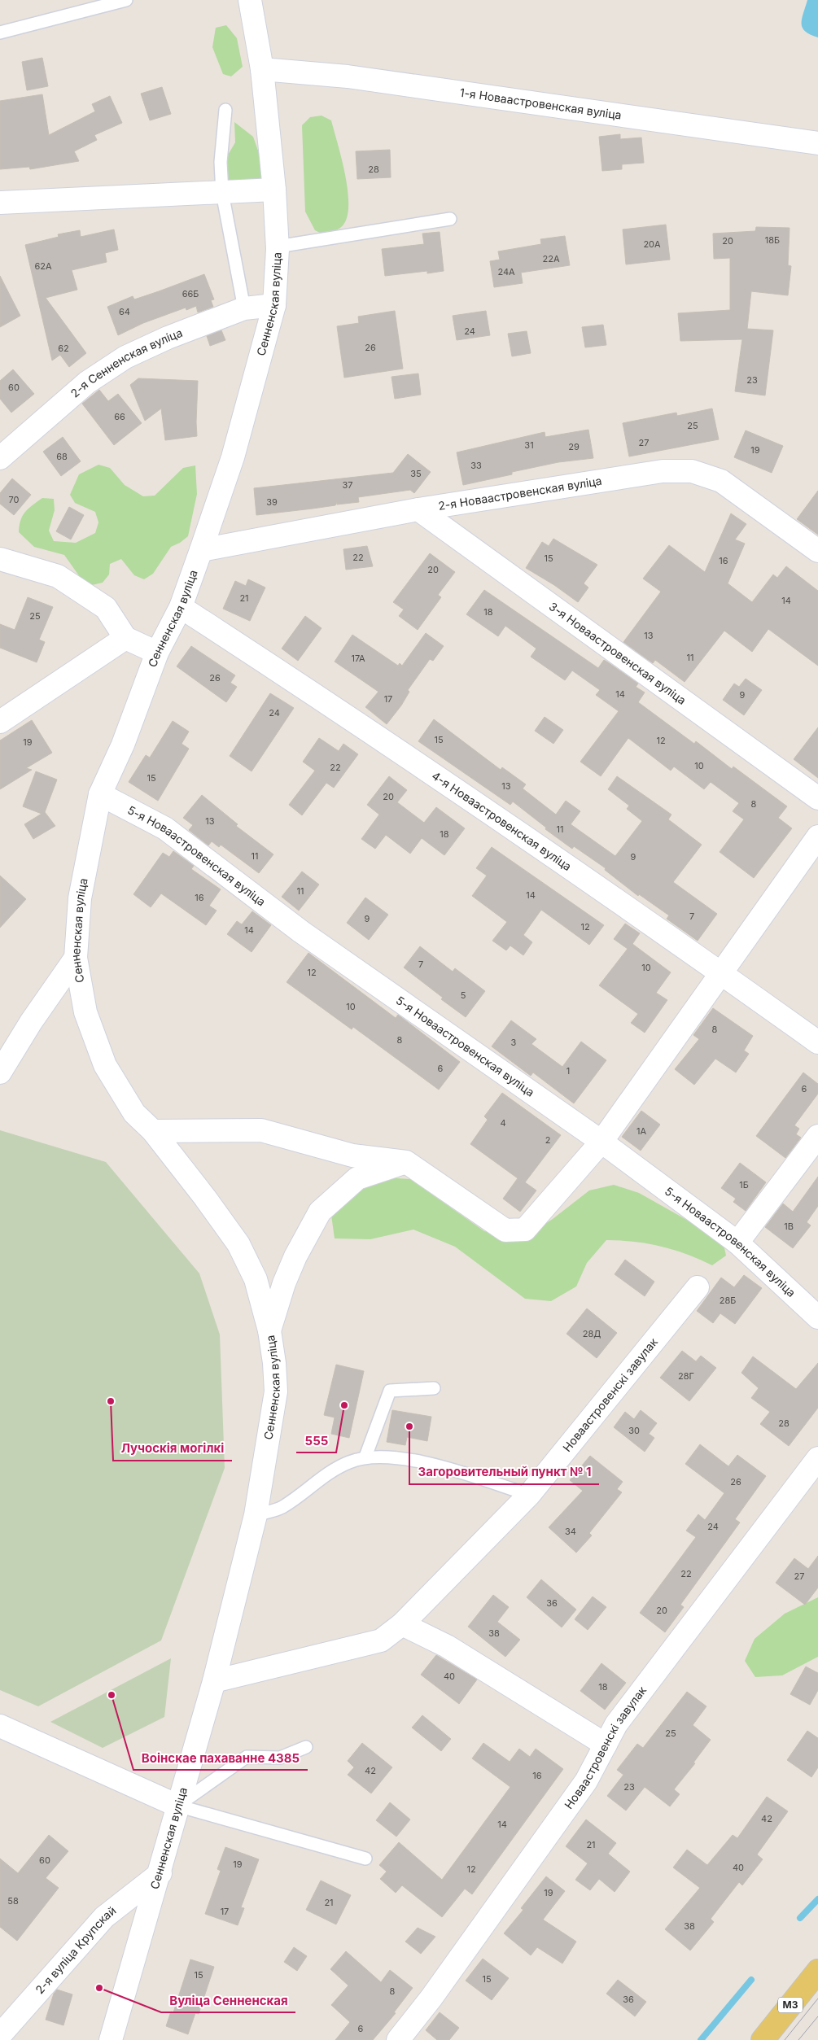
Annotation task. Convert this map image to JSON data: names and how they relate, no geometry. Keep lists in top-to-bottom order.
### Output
{
  "streets": {
    "main road": ["М3"],
    "street": [
      "1-я Новаастровенская вуліца",
      "Сенненская вуліца",
      "2-я Сенненская вуліца",
      "2-я Новаастровенская вуліца",
      "3-я Новаастровенская вуліца",
      "4-я Новаастровенская вуліца",
      "5-я Новаастровенская вуліца",
      "Новаастровенскі завулак",
      "2-я вуліца Крупскай"
    ]
  },
  "crossings": [
    ["1-я Новаастровенская вуліца", "Сенненская вуліца"],
    ["Сенненская вуліца", "2-я Сенненская вуліца"],
    ["Сенненская вуліца", "2-я Новаастровенская вуліца"],
    ["Сенненская вуліца", "4-я Новаастровенская вуліца"],
    ["Сенненская вуліца", "5-я Новаастровенская вуліца"],
    ["Сенненская вуліца", "Новаастровенскі завулак"],
    ["Сенненская вуліца", "2-я вуліца Крупскай"],
    ["2-я Новаастровенская вуліца", "3-я Новаастровенская вуліца"]
  ],
  "places": [
    "Лучоскія могілкі",
    "555",
    "Загоровительный пункт № 1",
    "Воінскае пахаванне 4385",
    "Вуліца Сенненская"
  ],
  "house_numbers": [
    "28",
    "18Б",
    "20",
    "20А",
    "22А",
    "62А",
    "24А",
    "66Б",
    "64",
    "24",
    "26",
    "62",
    "23",
    "60",
    "66",
    "25",
    "27",
    "31",
    "29",
    "19",
    "68",
    "33",
    "35",
    "37",
    "70",
    "39",
    "22",
    "15",
    "16",
    "20",
    "21",
    "14",
    "18",
    "25",
    "13",
    "11",
    "17А",
    "26",
    "14",
    "9",
    "17",
    "24",
    "15",
    "12",
    "19",
    "10",
    "22",
    "15",
    "13",
    "20",
    "8",
    "13",
    "11",
    "18",
    "11",
    "9",
    "11",
    "14",
    "16",
    "7",
    "9",
    "12",
    "14",
    "7",
    "10",
    "12",
    "5",
    "10",
    "8",
    "8",
    "3",
    "6",
    "1",
    "6",
    "4",
    "1А",
    "2",
    "1Б",
    "1В",
    "28Б",
    "28Д",
    "28Г",
    "28",
    "30",
    "26",
    "24",
    "34",
    "22",
    "27",
    "36",
    "20",
    "38",
    "40",
    "18",
    "25",
    "42",
    "16",
    "23",
    "42",
    "14",
    "21",
    "60",
    "19",
    "40",
    "12",
    "19",
    "58",
    "21",
    "17",
    "38",
    "15",
    "15",
    "8",
    "36",
    "6"
  ]
}
